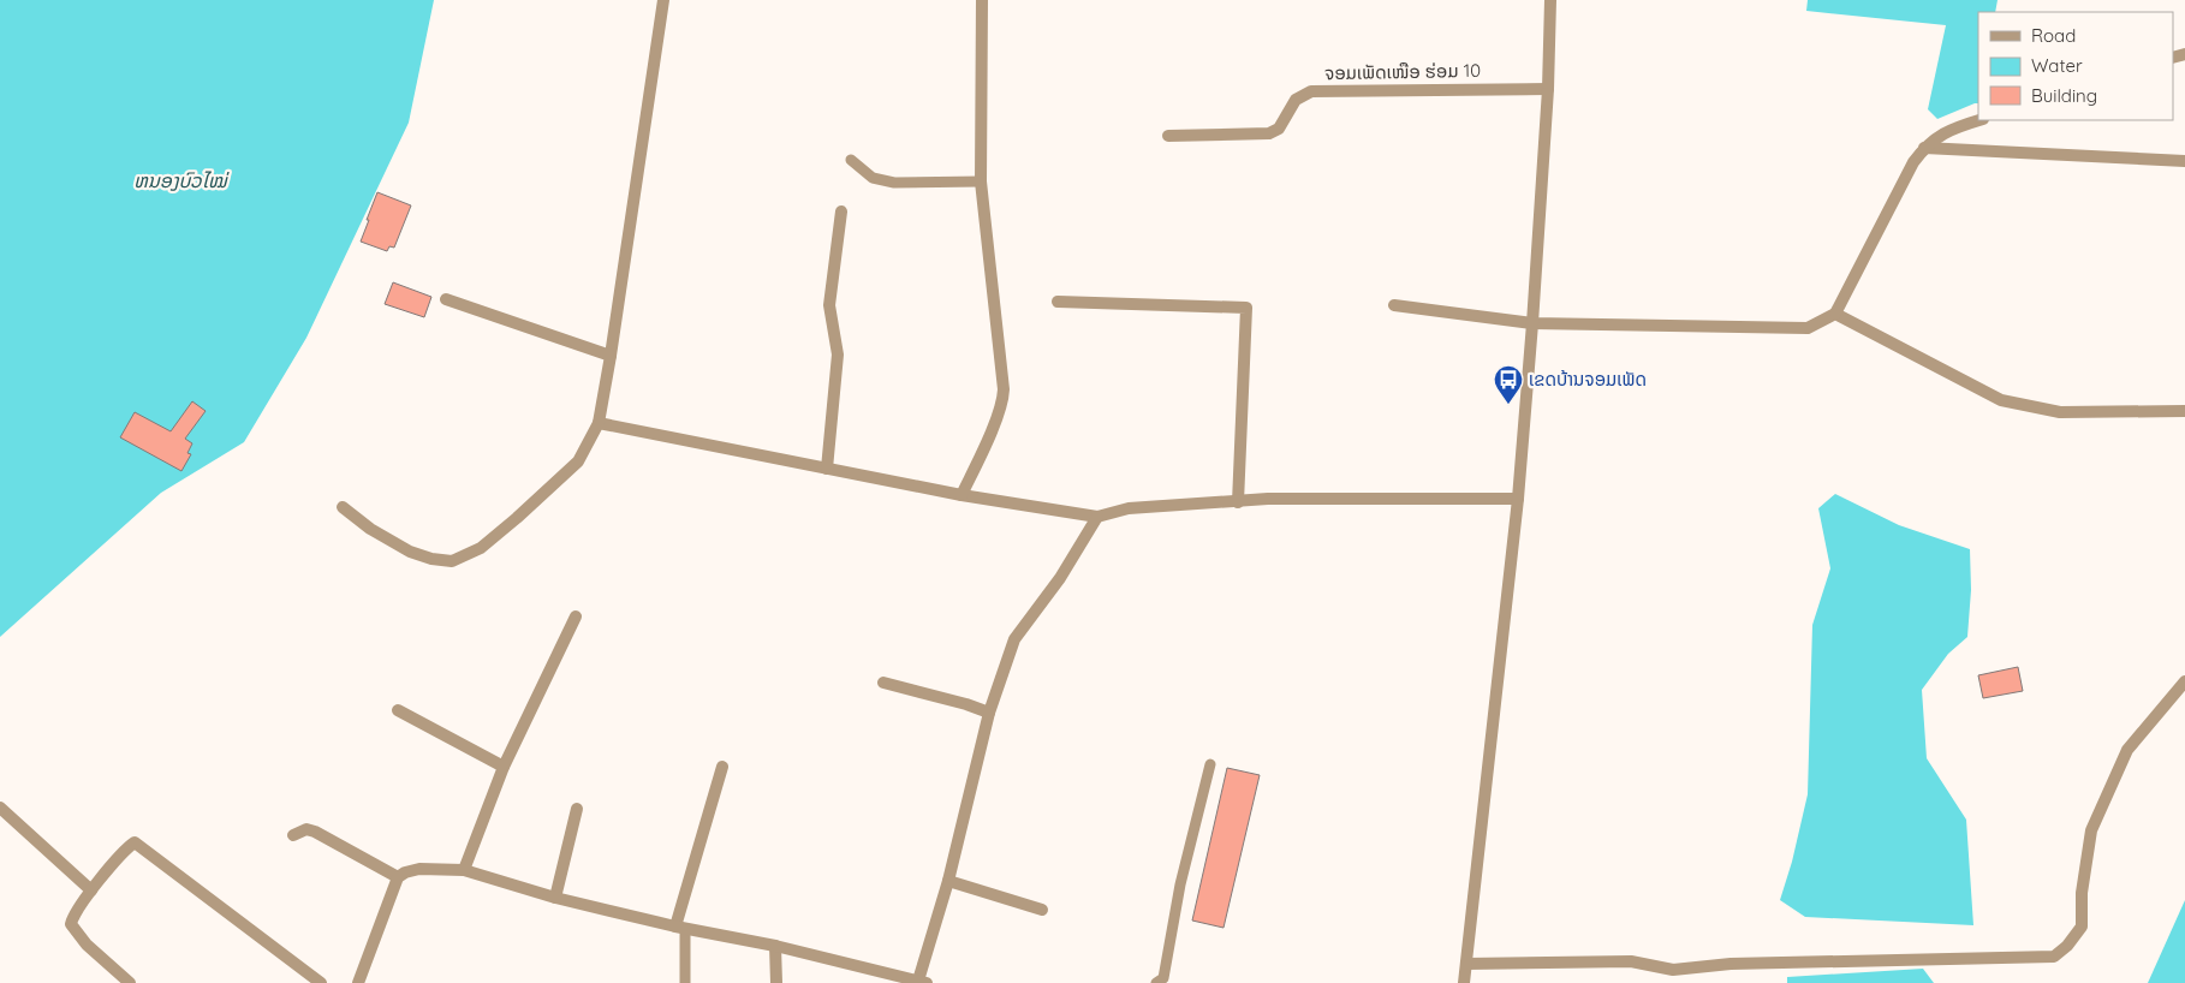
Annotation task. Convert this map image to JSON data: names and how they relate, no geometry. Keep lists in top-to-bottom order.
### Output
{
  "streets": {
    "street": ["ຈອມເພັດເໜືອ ຮ່ອມ 10"]
  },
  "water": ["ຫນອງບົວໄໝ່"],
  "places": {
    "bus stop": ["ເຂດບ້ານຈອມເພັດ"]
  },
  "legend": ["Road", "Water", "Building"]
}
